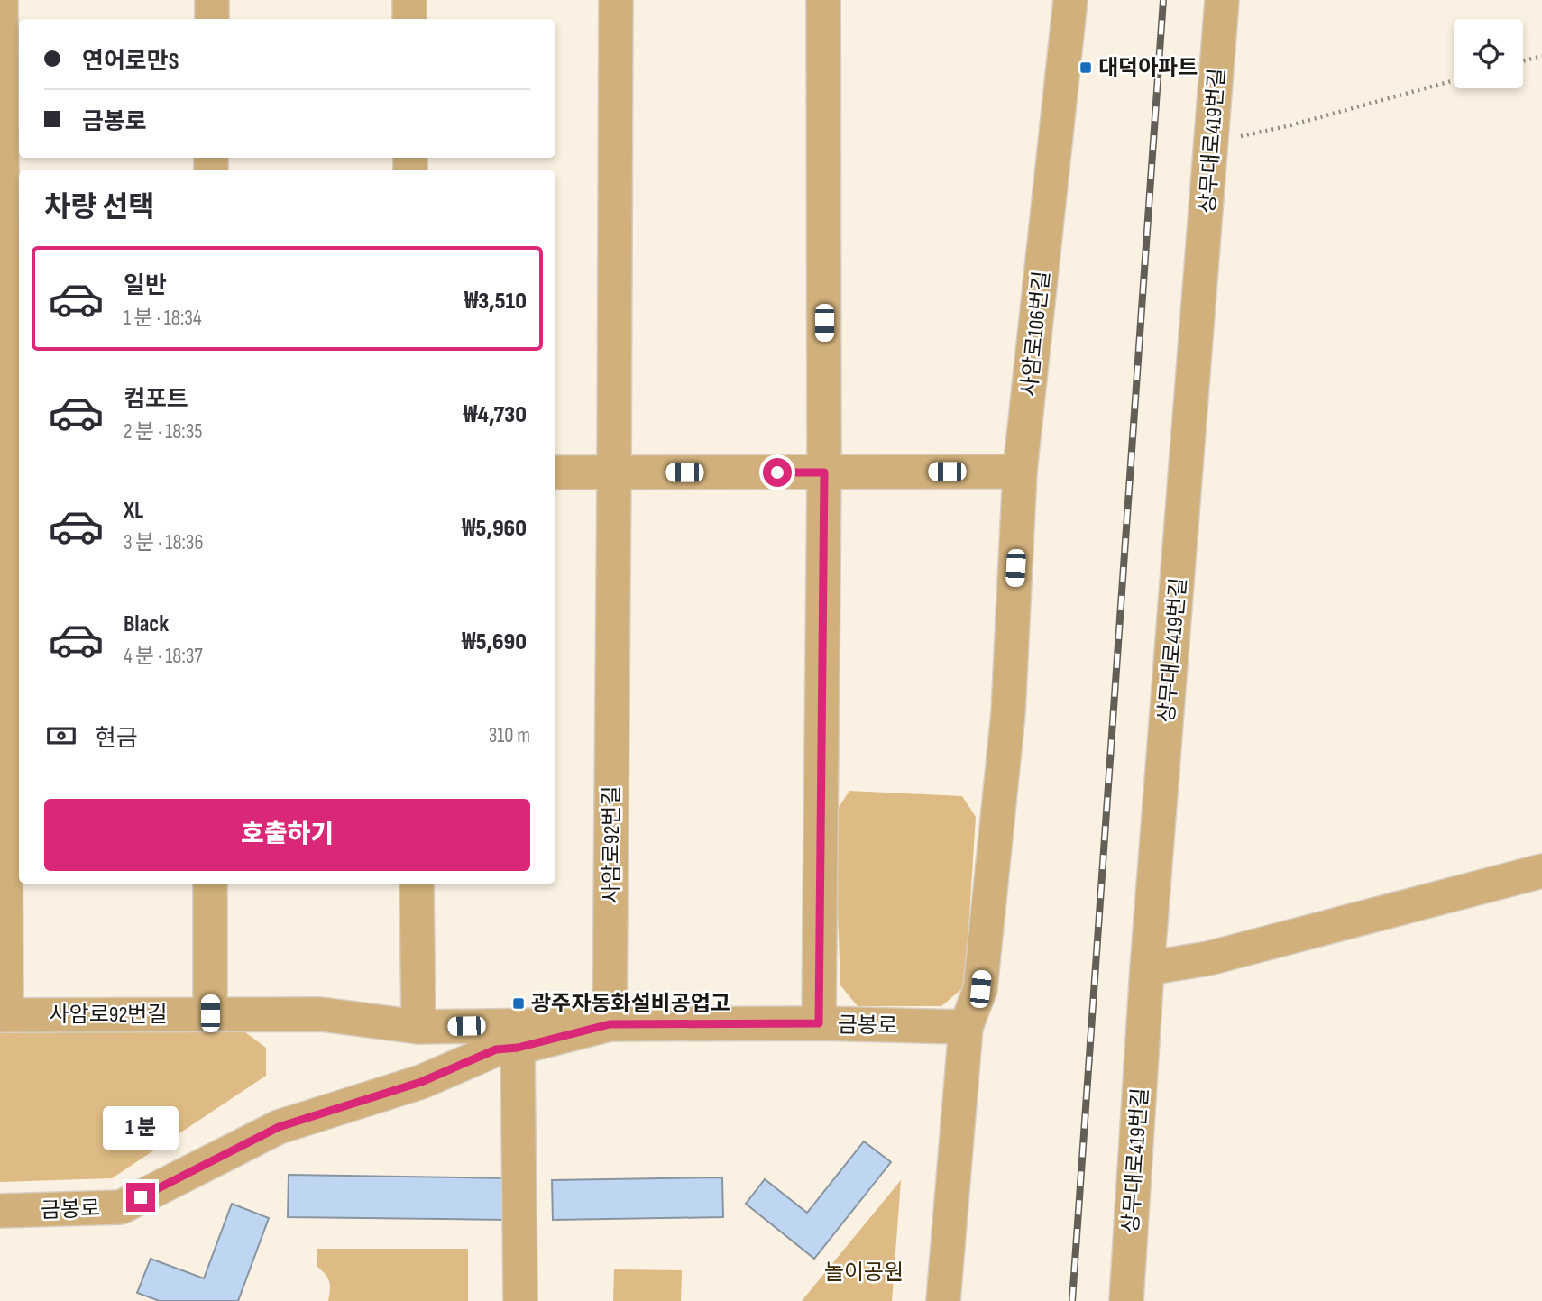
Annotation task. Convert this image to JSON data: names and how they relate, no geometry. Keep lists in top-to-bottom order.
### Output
{
  "streets": {
    "street": [
      "상무대로419번길",
      "사암로106번길",
      "사암로92번길",
      "금봉로"
    ]
  },
  "crossings": [
    ["사암로92번길", "금봉로"]
  ],
  "parks": ["놀이공원"],
  "places": {
    "transit": ["대덕아파트", "광주자동화설비공업고"]
  },
  "page": {
    "banner": ["연어로만S", "금봉로"],
    "heading": "차량 선택",
    "list": [
      {
        "name": "일반",
        "note": "1 분 · 18:34",
        "value": "₩3,510"
      },
      {
        "name": "컴포트",
        "note": "2 분 · 18:35",
        "value": "₩4,730"
      },
      {
        "name": "XL",
        "note": "3 분 · 18:36",
        "value": "₩5,960"
      },
      {
        "name": "Black",
        "note": "4 분 · 18:37",
        "value": "₩5,690"
      }
    ],
    "pay": ["현금", "310 m"],
    "buttons": "호출하기",
    "bubble": "1 분"
  }
}
